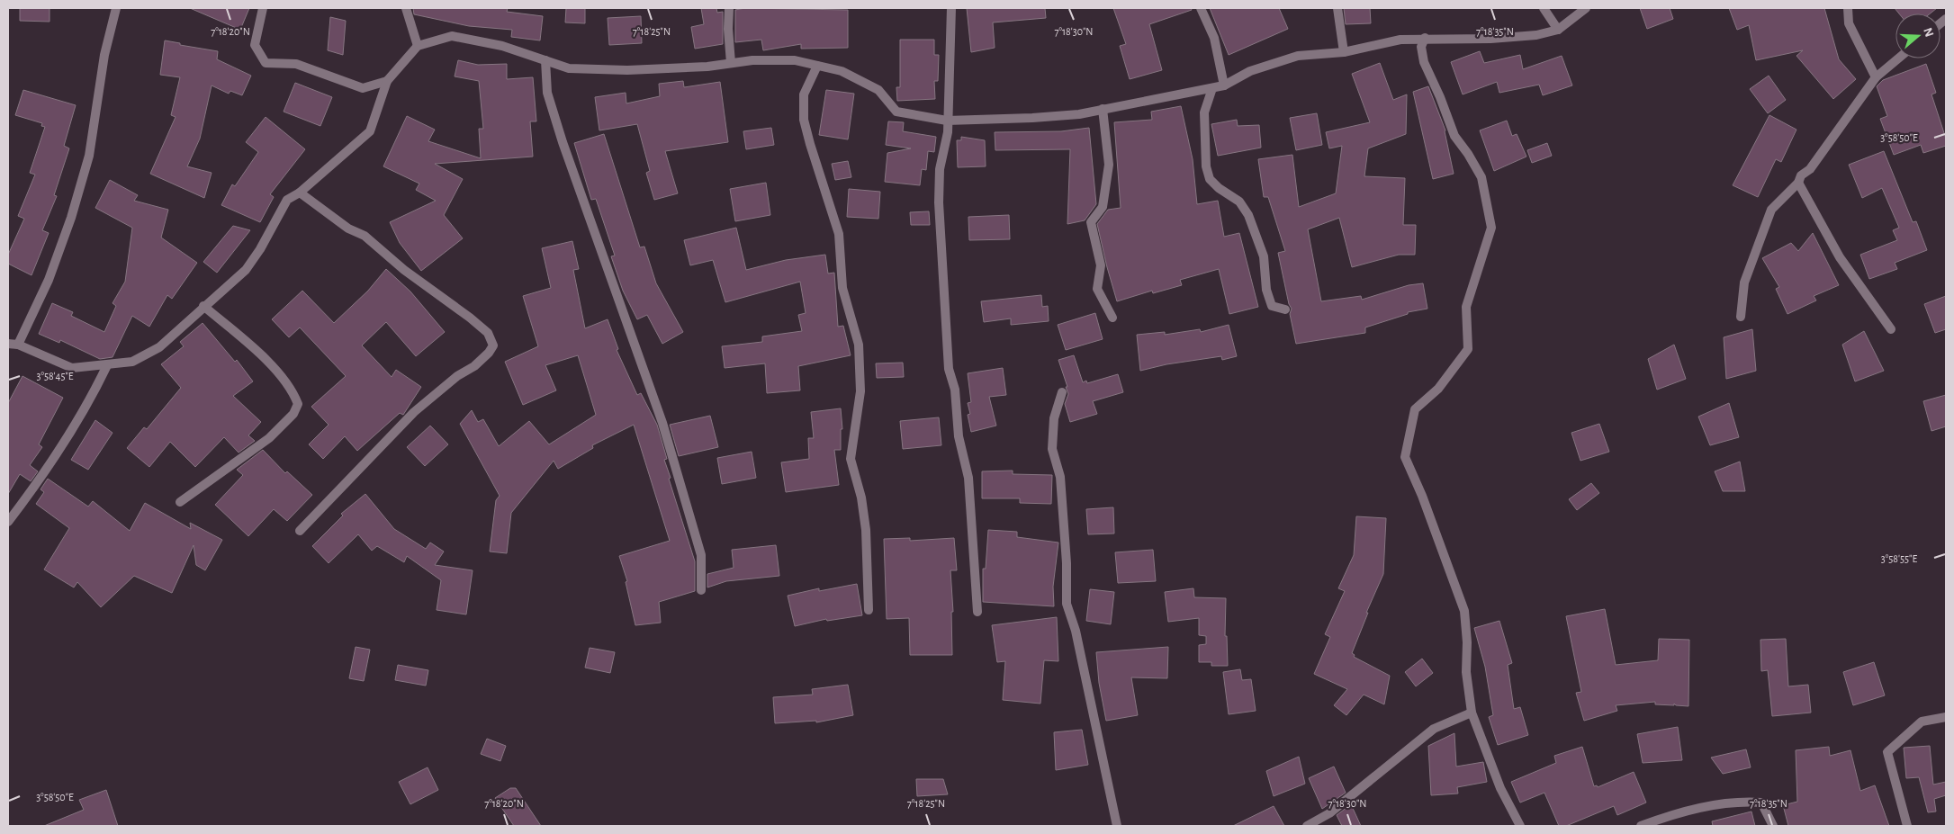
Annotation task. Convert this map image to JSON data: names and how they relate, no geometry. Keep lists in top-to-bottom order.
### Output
{
  "north": "right",
  "coordinates": [
    "7°18'20\"N",
    "7°18'25\"N",
    "7°18'30\"N",
    "7°18'35\"N",
    "3°58'50\"E",
    "3°58'45\"E",
    "3°58'55\"E"
  ]
}
